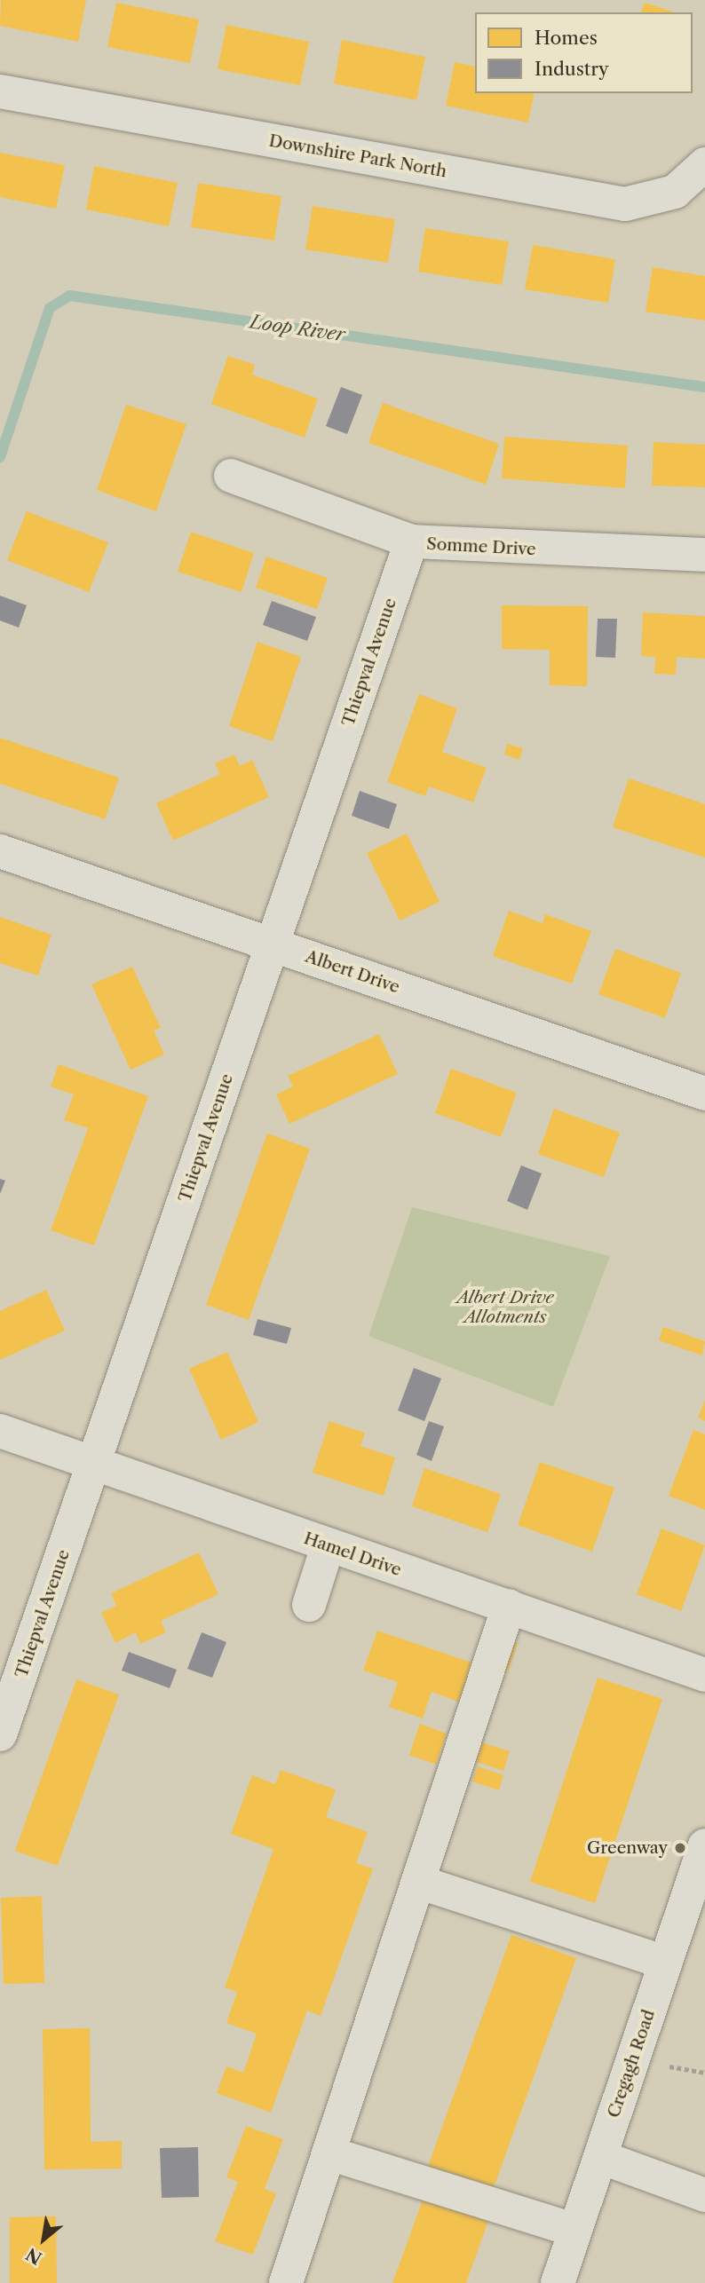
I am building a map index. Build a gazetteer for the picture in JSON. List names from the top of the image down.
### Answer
{
  "streets": {
    "street": [
      "Downshire Park North",
      "Somme Drive",
      "Thiepval Avenue",
      "Albert Drive",
      "Hamel Drive",
      "Cregagh Road"
    ]
  },
  "crossings": [
    ["Somme Drive", "Thiepval Avenue"],
    ["Thiepval Avenue", "Albert Drive"],
    ["Thiepval Avenue", "Hamel Drive"]
  ],
  "water": ["Loop River"],
  "parks": ["Albert Drive Allotments"],
  "places": ["Greenway"],
  "legend": ["Homes", "Industry"],
  "north": "bottom left"
}
